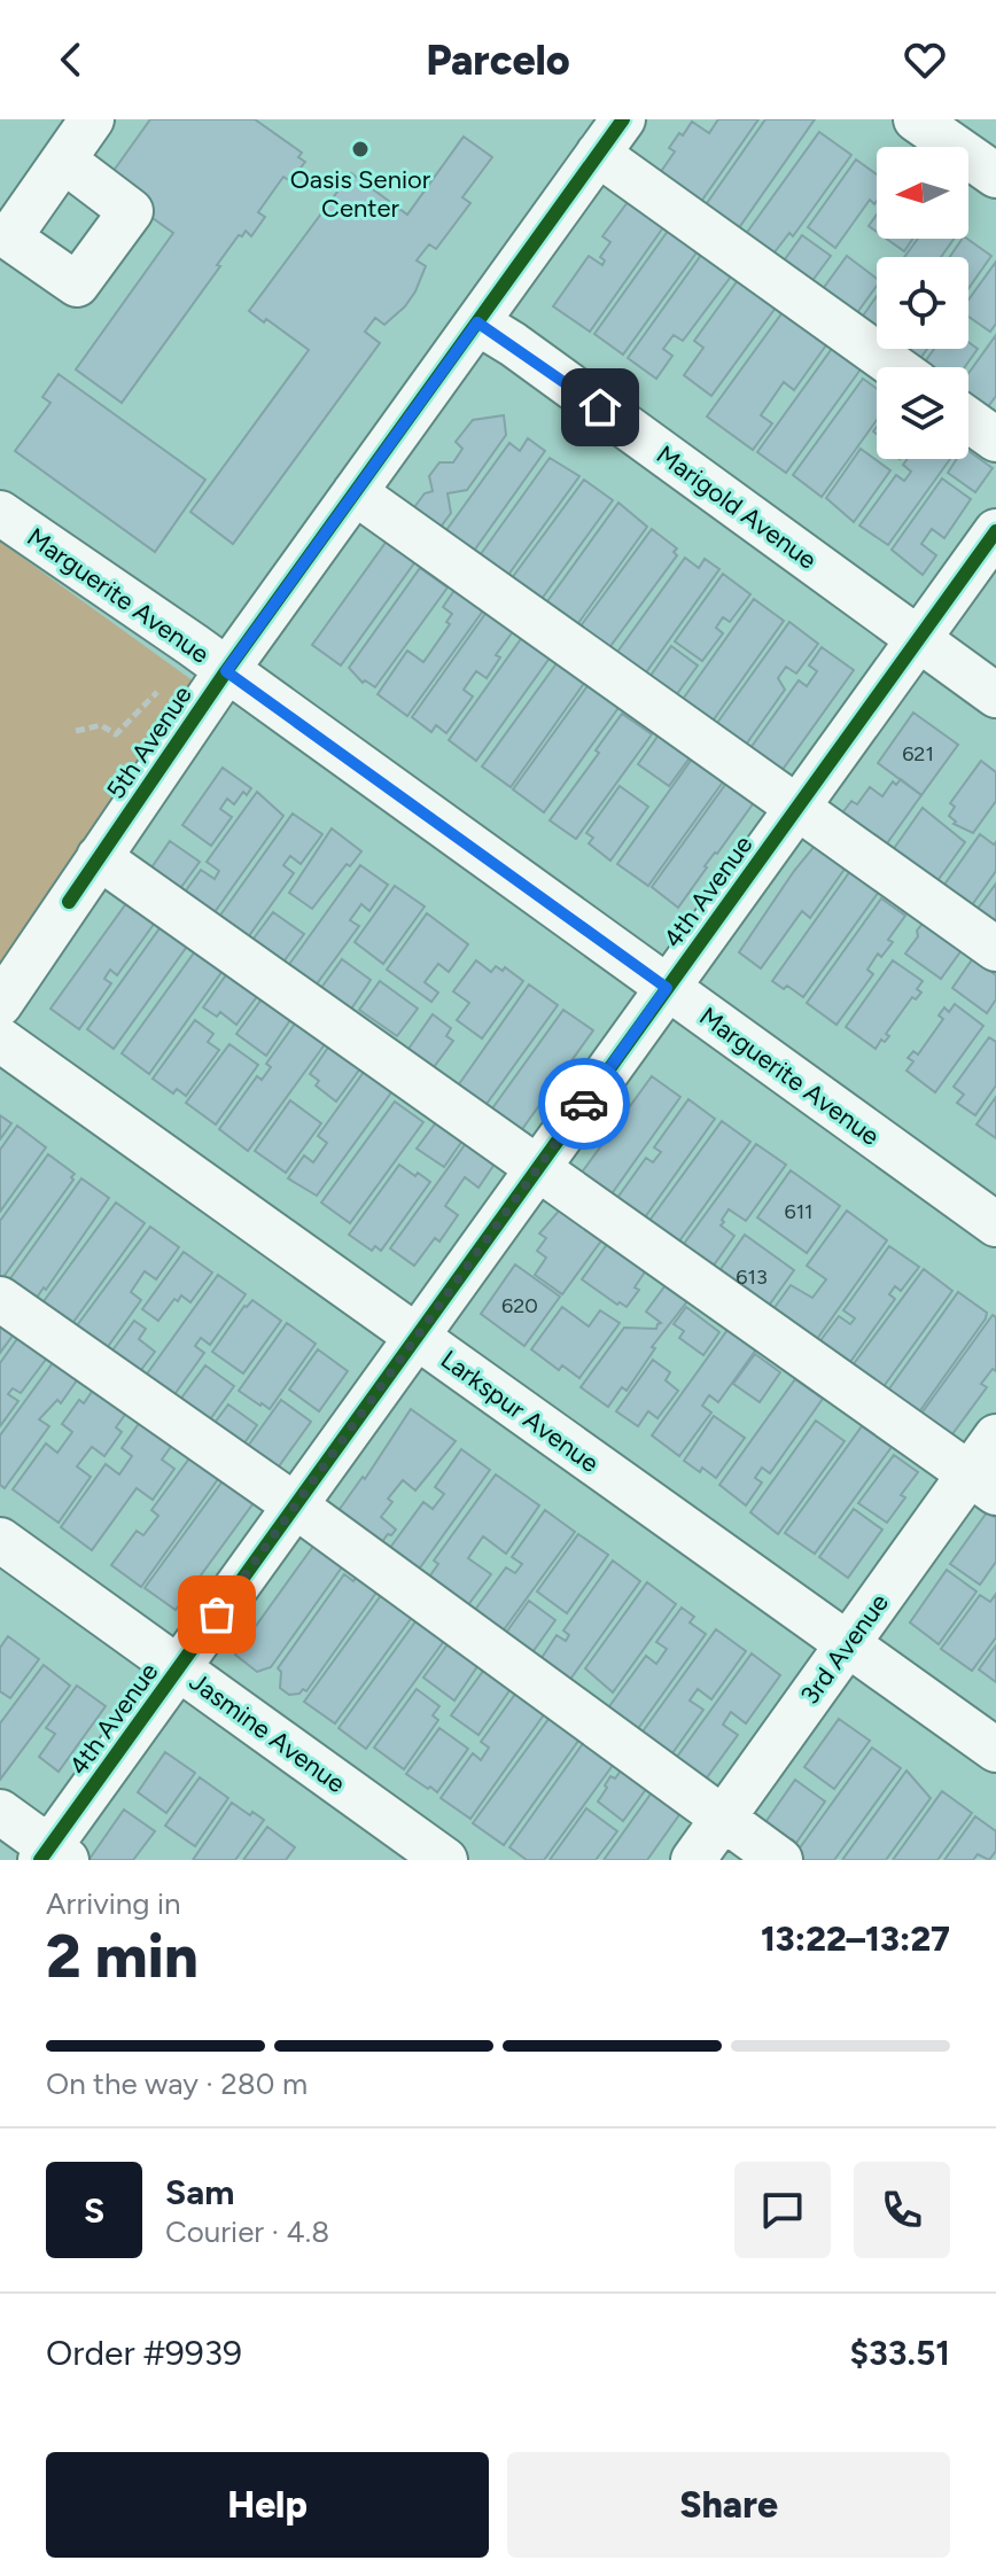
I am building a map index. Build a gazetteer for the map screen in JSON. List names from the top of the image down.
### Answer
{
  "streets": {
    "street": [
      "Marigold Avenue",
      "Marguerite Avenue",
      "5th Avenue",
      "4th Avenue",
      "Larkspur Avenue",
      "3rd Avenue",
      "Jasmine Avenue"
    ]
  },
  "crossings": [
    ["Marigold Avenue", "5th Avenue"],
    ["Marigold Avenue", "4th Avenue"],
    ["Marguerite Avenue", "5th Avenue"],
    ["Marguerite Avenue", "4th Avenue"],
    ["4th Avenue", "Larkspur Avenue"],
    ["4th Avenue", "Jasmine Avenue"],
    ["Larkspur Avenue", "3rd Avenue"]
  ],
  "places": ["Oasis Senior Center"],
  "house_numbers": [
    "621",
    "611",
    "613",
    "620"
  ],
  "north": "left",
  "page": {
    "header": "Parcelo",
    "heading": ["2 min", "Arriving in", "13:22–13:27"],
    "panel": [
      "Sam",
      "Courier · 4.8",
      "Order #9939",
      "$33.51"
    ],
    "bar": "On the way · 280 m",
    "round": "S",
    "buttons": ["Help", "Share"]
  }
}
